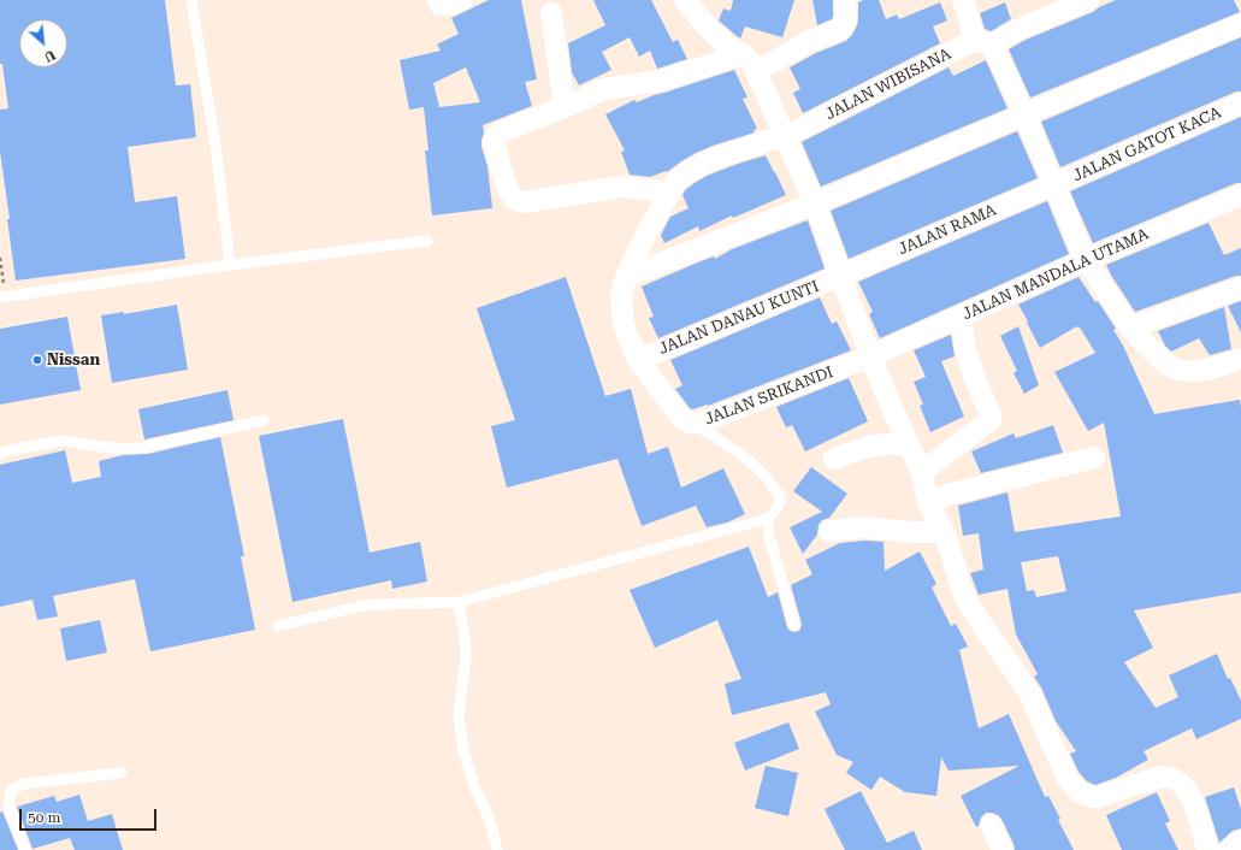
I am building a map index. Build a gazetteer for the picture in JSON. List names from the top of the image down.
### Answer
{
  "streets": {
    "street": [
      "JALAN WIBISANA",
      "JALAN GATOT KACA",
      "JALAN RAMA",
      "JALAN MANDALA UTAMA",
      "JALAN DANAU KUNTI",
      "JALAN SRIKANDI"
    ]
  },
  "crossings": [
    ["JALAN WIBISANA", "JALAN SRIKANDI"],
    ["JALAN GATOT KACA", "JALAN RAMA"],
    ["JALAN RAMA", "JALAN DANAU KUNTI"],
    ["JALAN MANDALA UTAMA", "JALAN SRIKANDI"],
    ["JALAN DANAU KUNTI", "JALAN SRIKANDI"]
  ],
  "places": ["Nissan"],
  "scale_bar": "50 m",
  "north": "bottom right"
}
